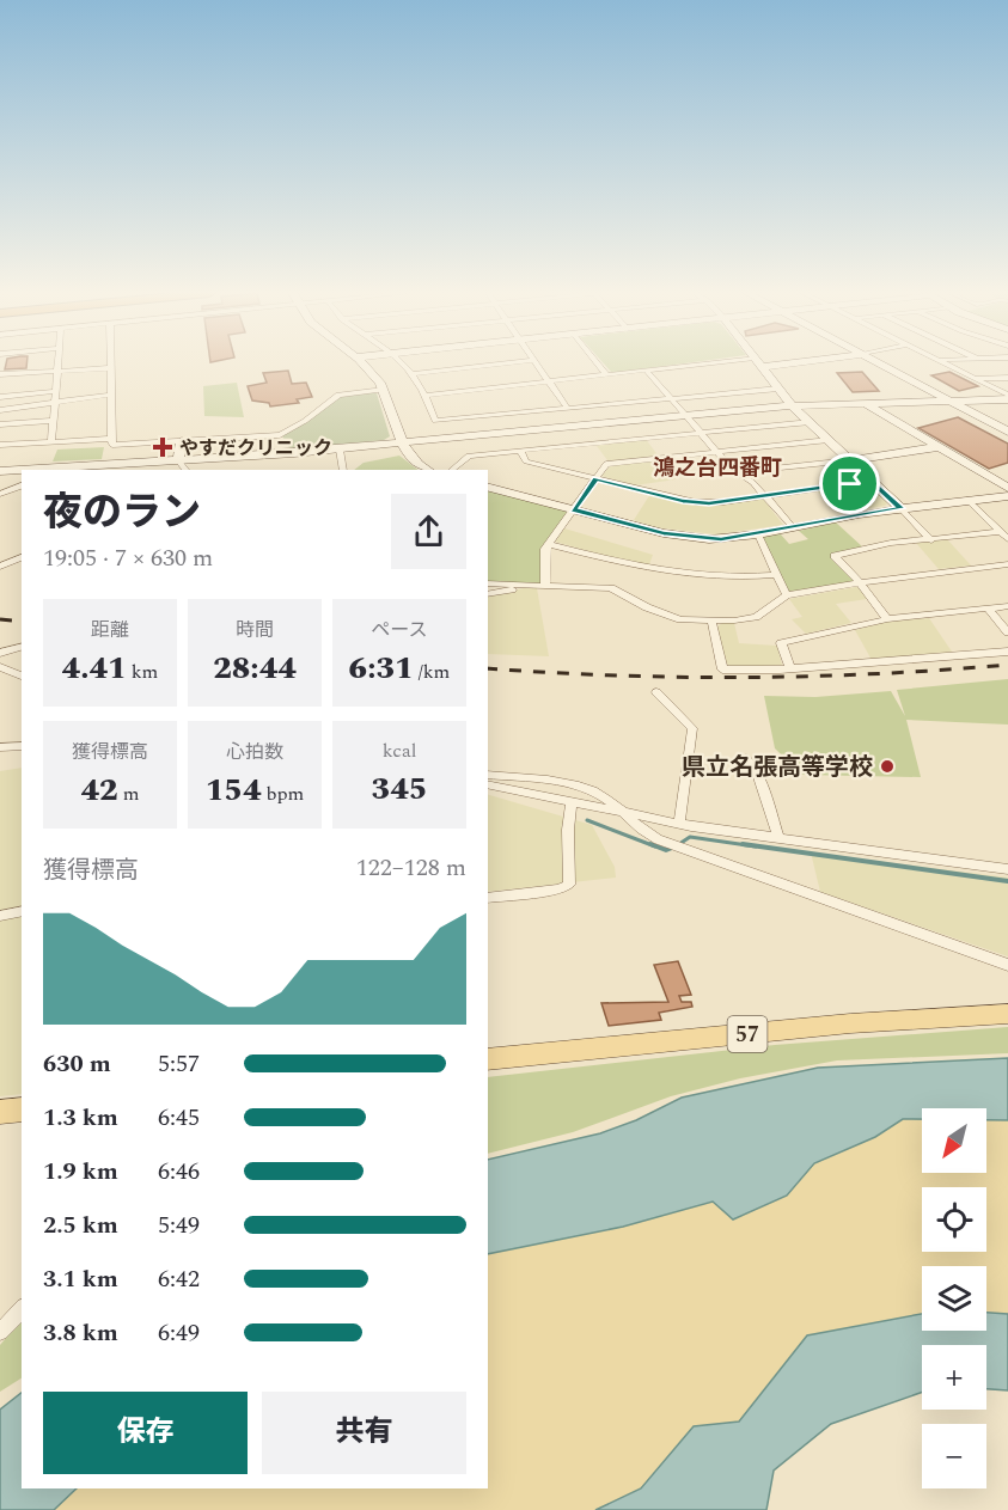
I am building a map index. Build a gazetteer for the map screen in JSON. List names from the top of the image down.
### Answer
{
  "streets": {
    "main road": ["57"]
  },
  "districts": ["鴻之台四番町"],
  "places": {
    "health": ["やすだクリニック"],
    "other": ["県立名張高等学校"]
  },
  "north": "bottom left",
  "page": {
    "heading": ["夜のラン", "19:05 · 7 × 630 m"],
    "stats": [
      ["距離", "4.41 km"],
      ["時間", "28:44"],
      ["ペース", "6:31 /km"],
      ["獲得標高", "42 m"],
      ["心拍数", "154 bpm"],
      ["kcal", "345"]
    ],
    "chart": ["獲得標高", "122–128 m"],
    "list": [
      {
        "name": "630 m",
        "note": "5:57"
      },
      {
        "name": "1.3 km",
        "note": "6:45"
      },
      {
        "name": "1.9 km",
        "note": "6:46"
      },
      {
        "name": "2.5 km",
        "note": "5:49"
      },
      {
        "name": "3.1 km",
        "note": "6:42"
      },
      {
        "name": "3.8 km",
        "note": "6:49"
      }
    ],
    "map_buttons": ["+", "−"],
    "buttons": ["保存", "共有"]
  }
}
